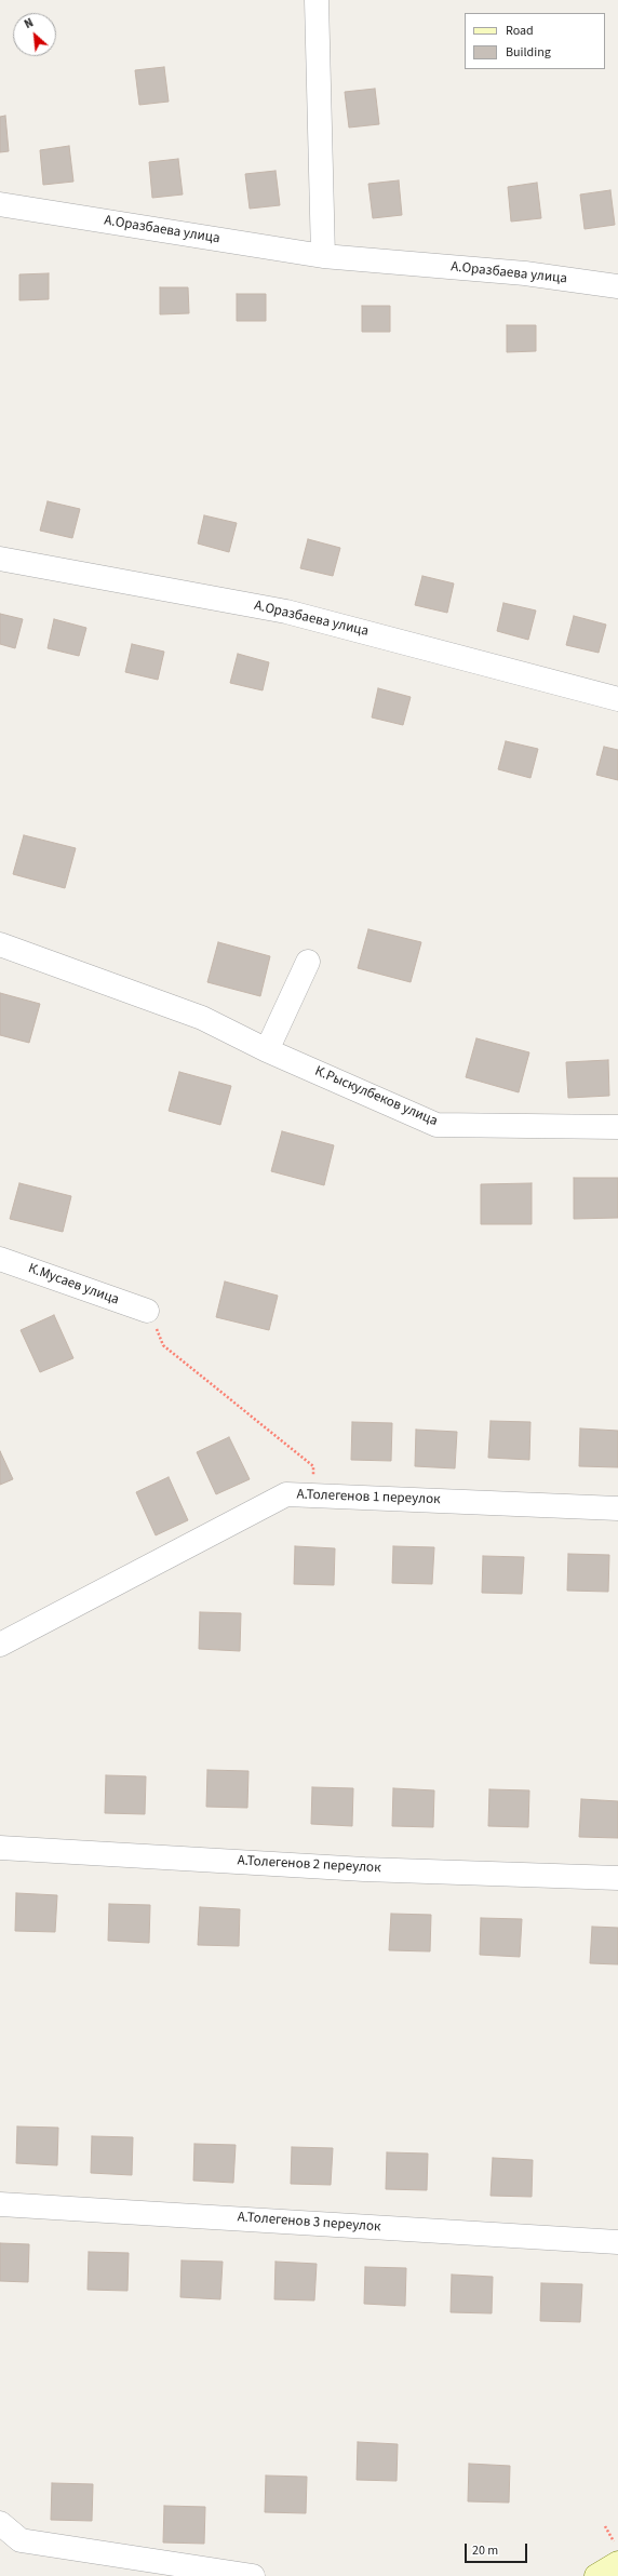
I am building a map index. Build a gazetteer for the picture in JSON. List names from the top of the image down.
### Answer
{
  "streets": {
    "street": [
      "А.Оразбаева улица",
      "К.Рыскулбеков улица",
      "К.Мусаев улица",
      "А.Толегенов 1 переулок",
      "А.Толегенов 2 переулок",
      "А.Толегенов 3 переулок"
    ]
  },
  "legend": ["Road", "Building"],
  "scale_bar": "20 m",
  "north": "top left"
}
